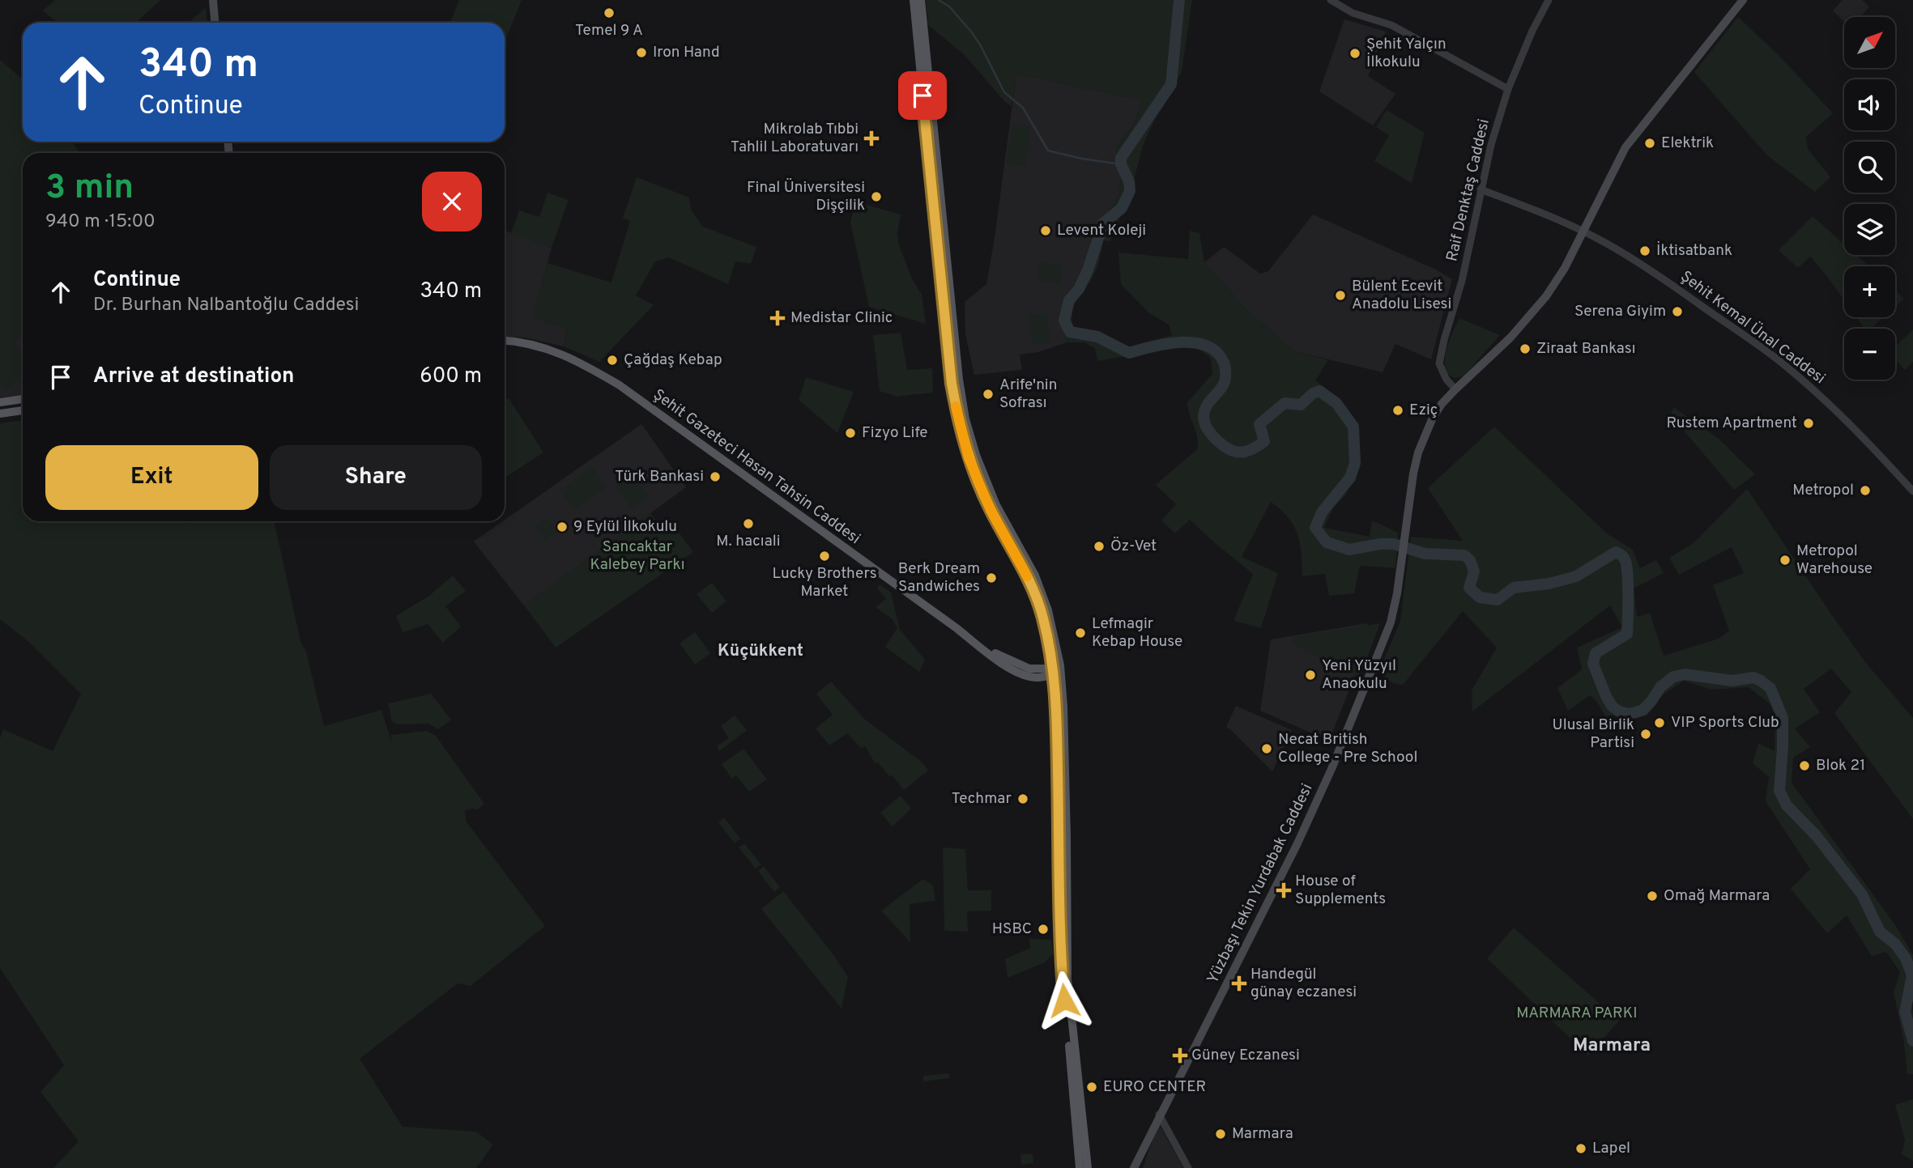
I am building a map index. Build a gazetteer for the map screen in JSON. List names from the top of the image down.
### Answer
{
  "streets": {
    "main road": ["Şehit Gazeteci Hasan Tahsin Caddesi", "Yüzbaşı Tekin Yurdabak Caddesi"],
    "street": ["Raif Denktaş Caddesi", "Şehit Kemal Ünal Caddesi"]
  },
  "crossings": [
    ["Raif Denktaş Caddesi", "Şehit Kemal Ünal Caddesi"],
    ["Raif Denktaş Caddesi", "Yüzbaşı Tekin Yurdabak Caddesi"],
    ["Şehit Kemal Ünal Caddesi", "Yüzbaşı Tekin Yurdabak Caddesi"]
  ],
  "districts": ["Küçükkent", "Marmara"],
  "parks": ["Sancaktar Kalebey Parkı", "MARMARA PARKI"],
  "places": {
    "other": [
      "Temel 9 A",
      "Iron Hand",
      "Şehit Yalçın İlkokulu",
      "Elektrik",
      "Final Üniversitesi Dişçilik",
      "Levent Koleji",
      "İktisatbank",
      "Bülent Ecevit Anadolu Lisesi",
      "Serena Giyim",
      "Ziraat Bankası",
      "Çağdaş Kebap",
      "Arife'nin Sofrası",
      "Eziç",
      "Rustem Apartment",
      "Fizyo Life",
      "Türk Bankasi",
      "Metropol",
      "M. hacıali",
      "9 Eylül İlkokulu",
      "Öz-Vet",
      "Lucky Brothers Market",
      "Metropol Warehouse",
      "Berk Dream Sandwiches",
      "Lefmagir Kebap House",
      "Yeni Yüzyıl Anaokulu",
      "VIP Sports Club",
      "Ulusal Birlik Partisi",
      "Necat British College - Pre School",
      "Blok 21",
      "Techmar",
      "Omağ Marmara",
      "HSBC",
      "EURO CENTER",
      "Marmara",
      "Lapel"
    ],
    "health": [
      "Mikrolab Tıbbi Tahlil Laboratuvarı",
      "Medistar Clinic",
      "House of Supplements",
      "Handegül günay eczanesi",
      "Güney Eczanesi"
    ]
  },
  "north": "top right",
  "page": {
    "map_buttons": ["+", "−"],
    "turn": ["340 m", "Continue"],
    "heading": ["3 min", "940 m · 15:00"],
    "list": [
      {
        "name": "Continue",
        "note": "Dr. Burhan Nalbantoğlu Caddesi",
        "value": "340 m"
      },
      {
        "name": "Arrive at destination",
        "value": "600 m"
      }
    ],
    "buttons": ["Exit", "Share"]
  }
}
